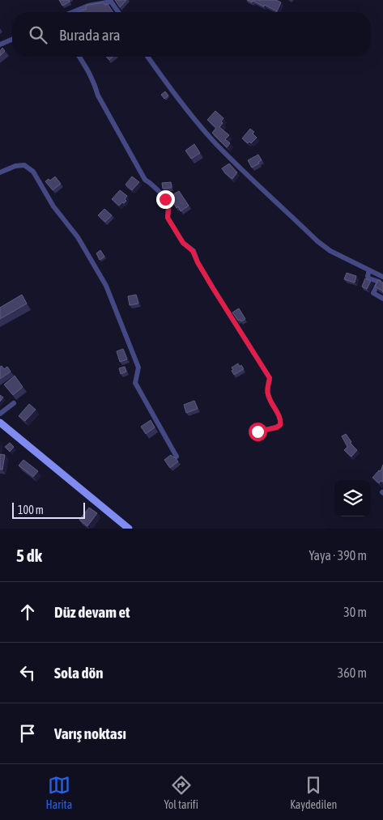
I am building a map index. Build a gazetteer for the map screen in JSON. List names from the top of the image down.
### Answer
{
  "scale_bar": "100 m",
  "page": {
    "search": "Burada ara",
    "scale": "100 m",
    "heading": ["5 dk", "Yaya · 390 m"],
    "list": [
      ["Düz devam et", "30 m"],
      ["Sola dön", "360 m"],
      "Varış noktası"
    ],
    "nav": ["Harita", "Yol tarifi", "Kaydedilen"]
  }
}
